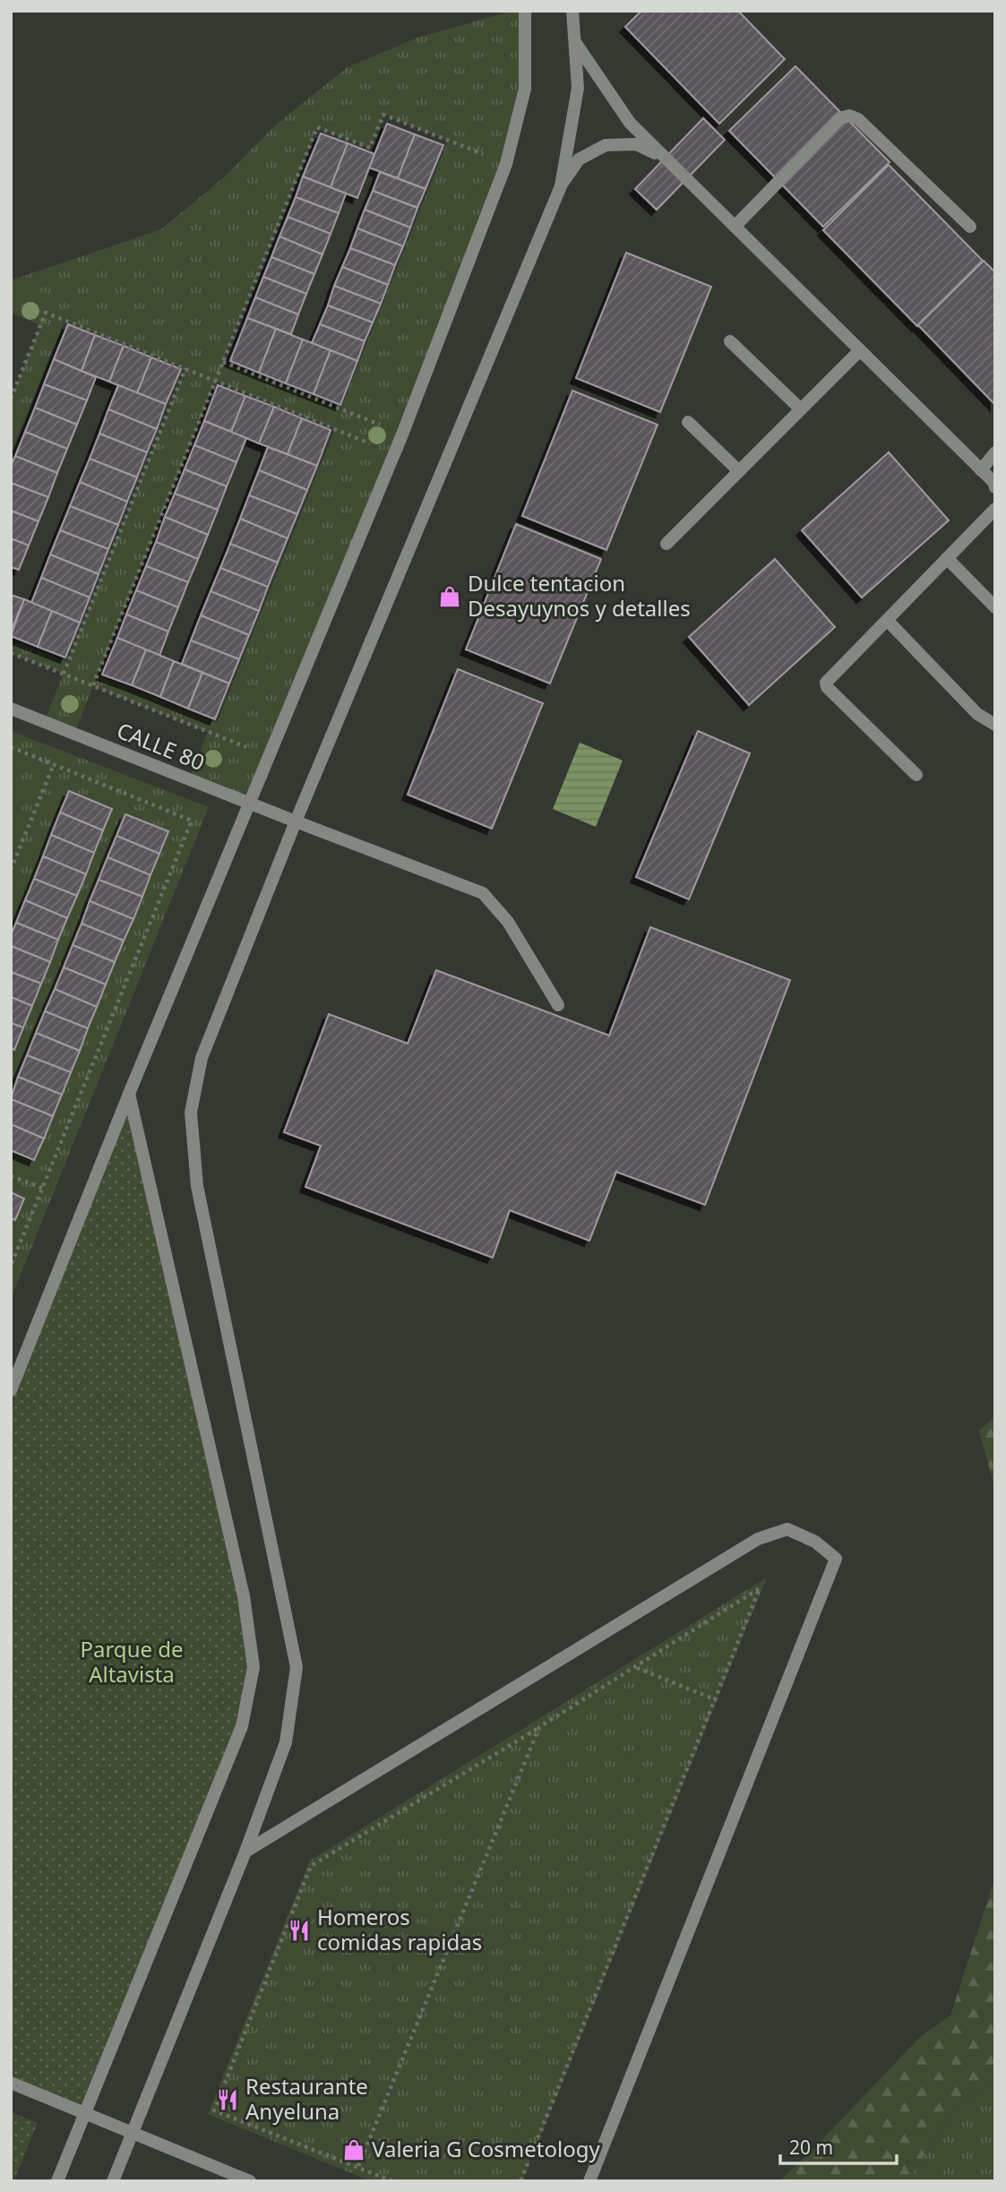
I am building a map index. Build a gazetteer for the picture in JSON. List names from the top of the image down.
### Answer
{
  "streets": {
    "street": ["CALLE 80"]
  },
  "parks": ["Parque de Altavista"],
  "places": {
    "shop": ["Dulce tentacion Desayuynos y detalles", "Valeria G Cosmetology"],
    "restaurant": ["Homeros comidas rapidas", "Restaurante Anyeluna"]
  },
  "scale_bar": "20 m"
}
